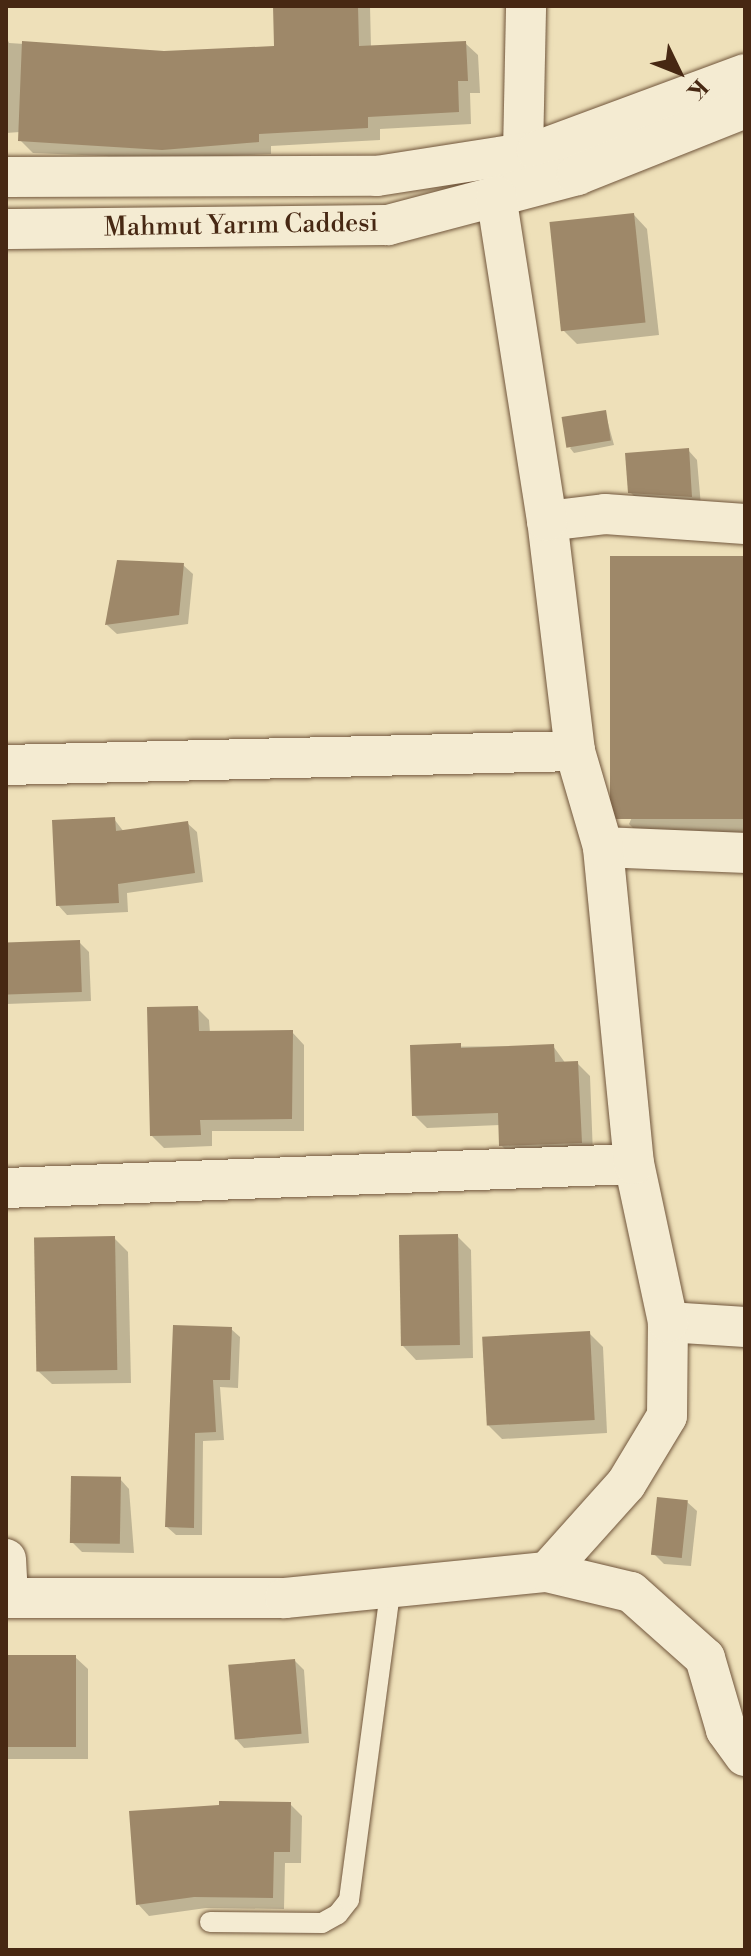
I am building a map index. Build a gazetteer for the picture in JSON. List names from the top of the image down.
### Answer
{
  "streets": {
    "street": ["Mahmut Yarım Caddesi"]
  },
  "north": "bottom right"
}
